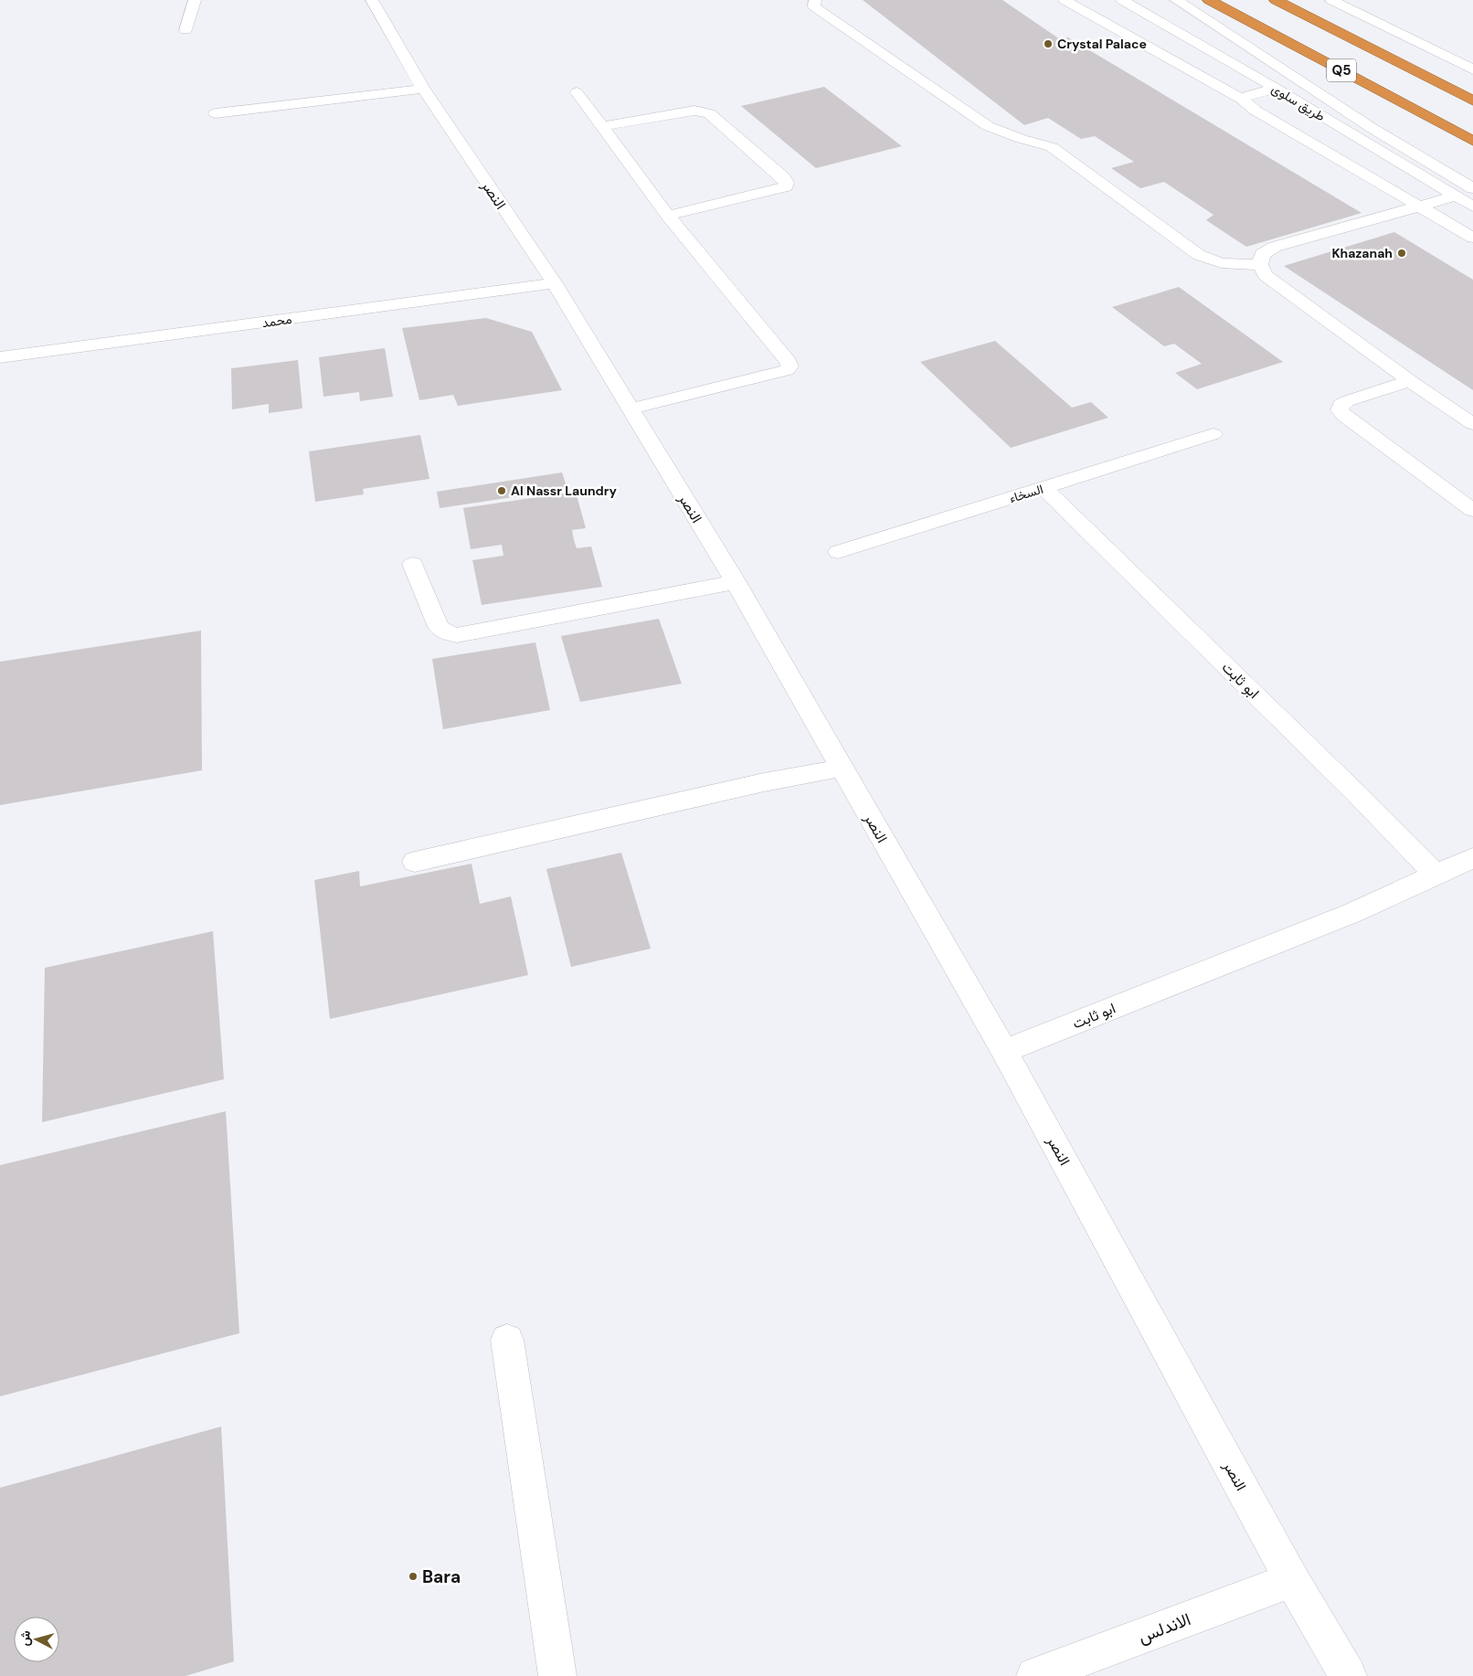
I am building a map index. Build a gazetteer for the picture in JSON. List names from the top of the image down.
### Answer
{
  "streets": {
    "highway": ["Q5"],
    "street": [
      "طريق سلوى",
      "النصر",
      "محمد",
      "السخاء",
      "ابو ثابت",
      "الاندلس"
    ]
  },
  "crossings": [
    ["النصر", "محمد"],
    ["النصر", "ابو ثابت"],
    ["النصر", "الاندلس"],
    ["السخاء", "ابو ثابت"]
  ],
  "places": [
    "Crystal Palace",
    "Khazanah",
    "Al Nassr Laundry",
    "Bara"
  ],
  "north": "left"
}
